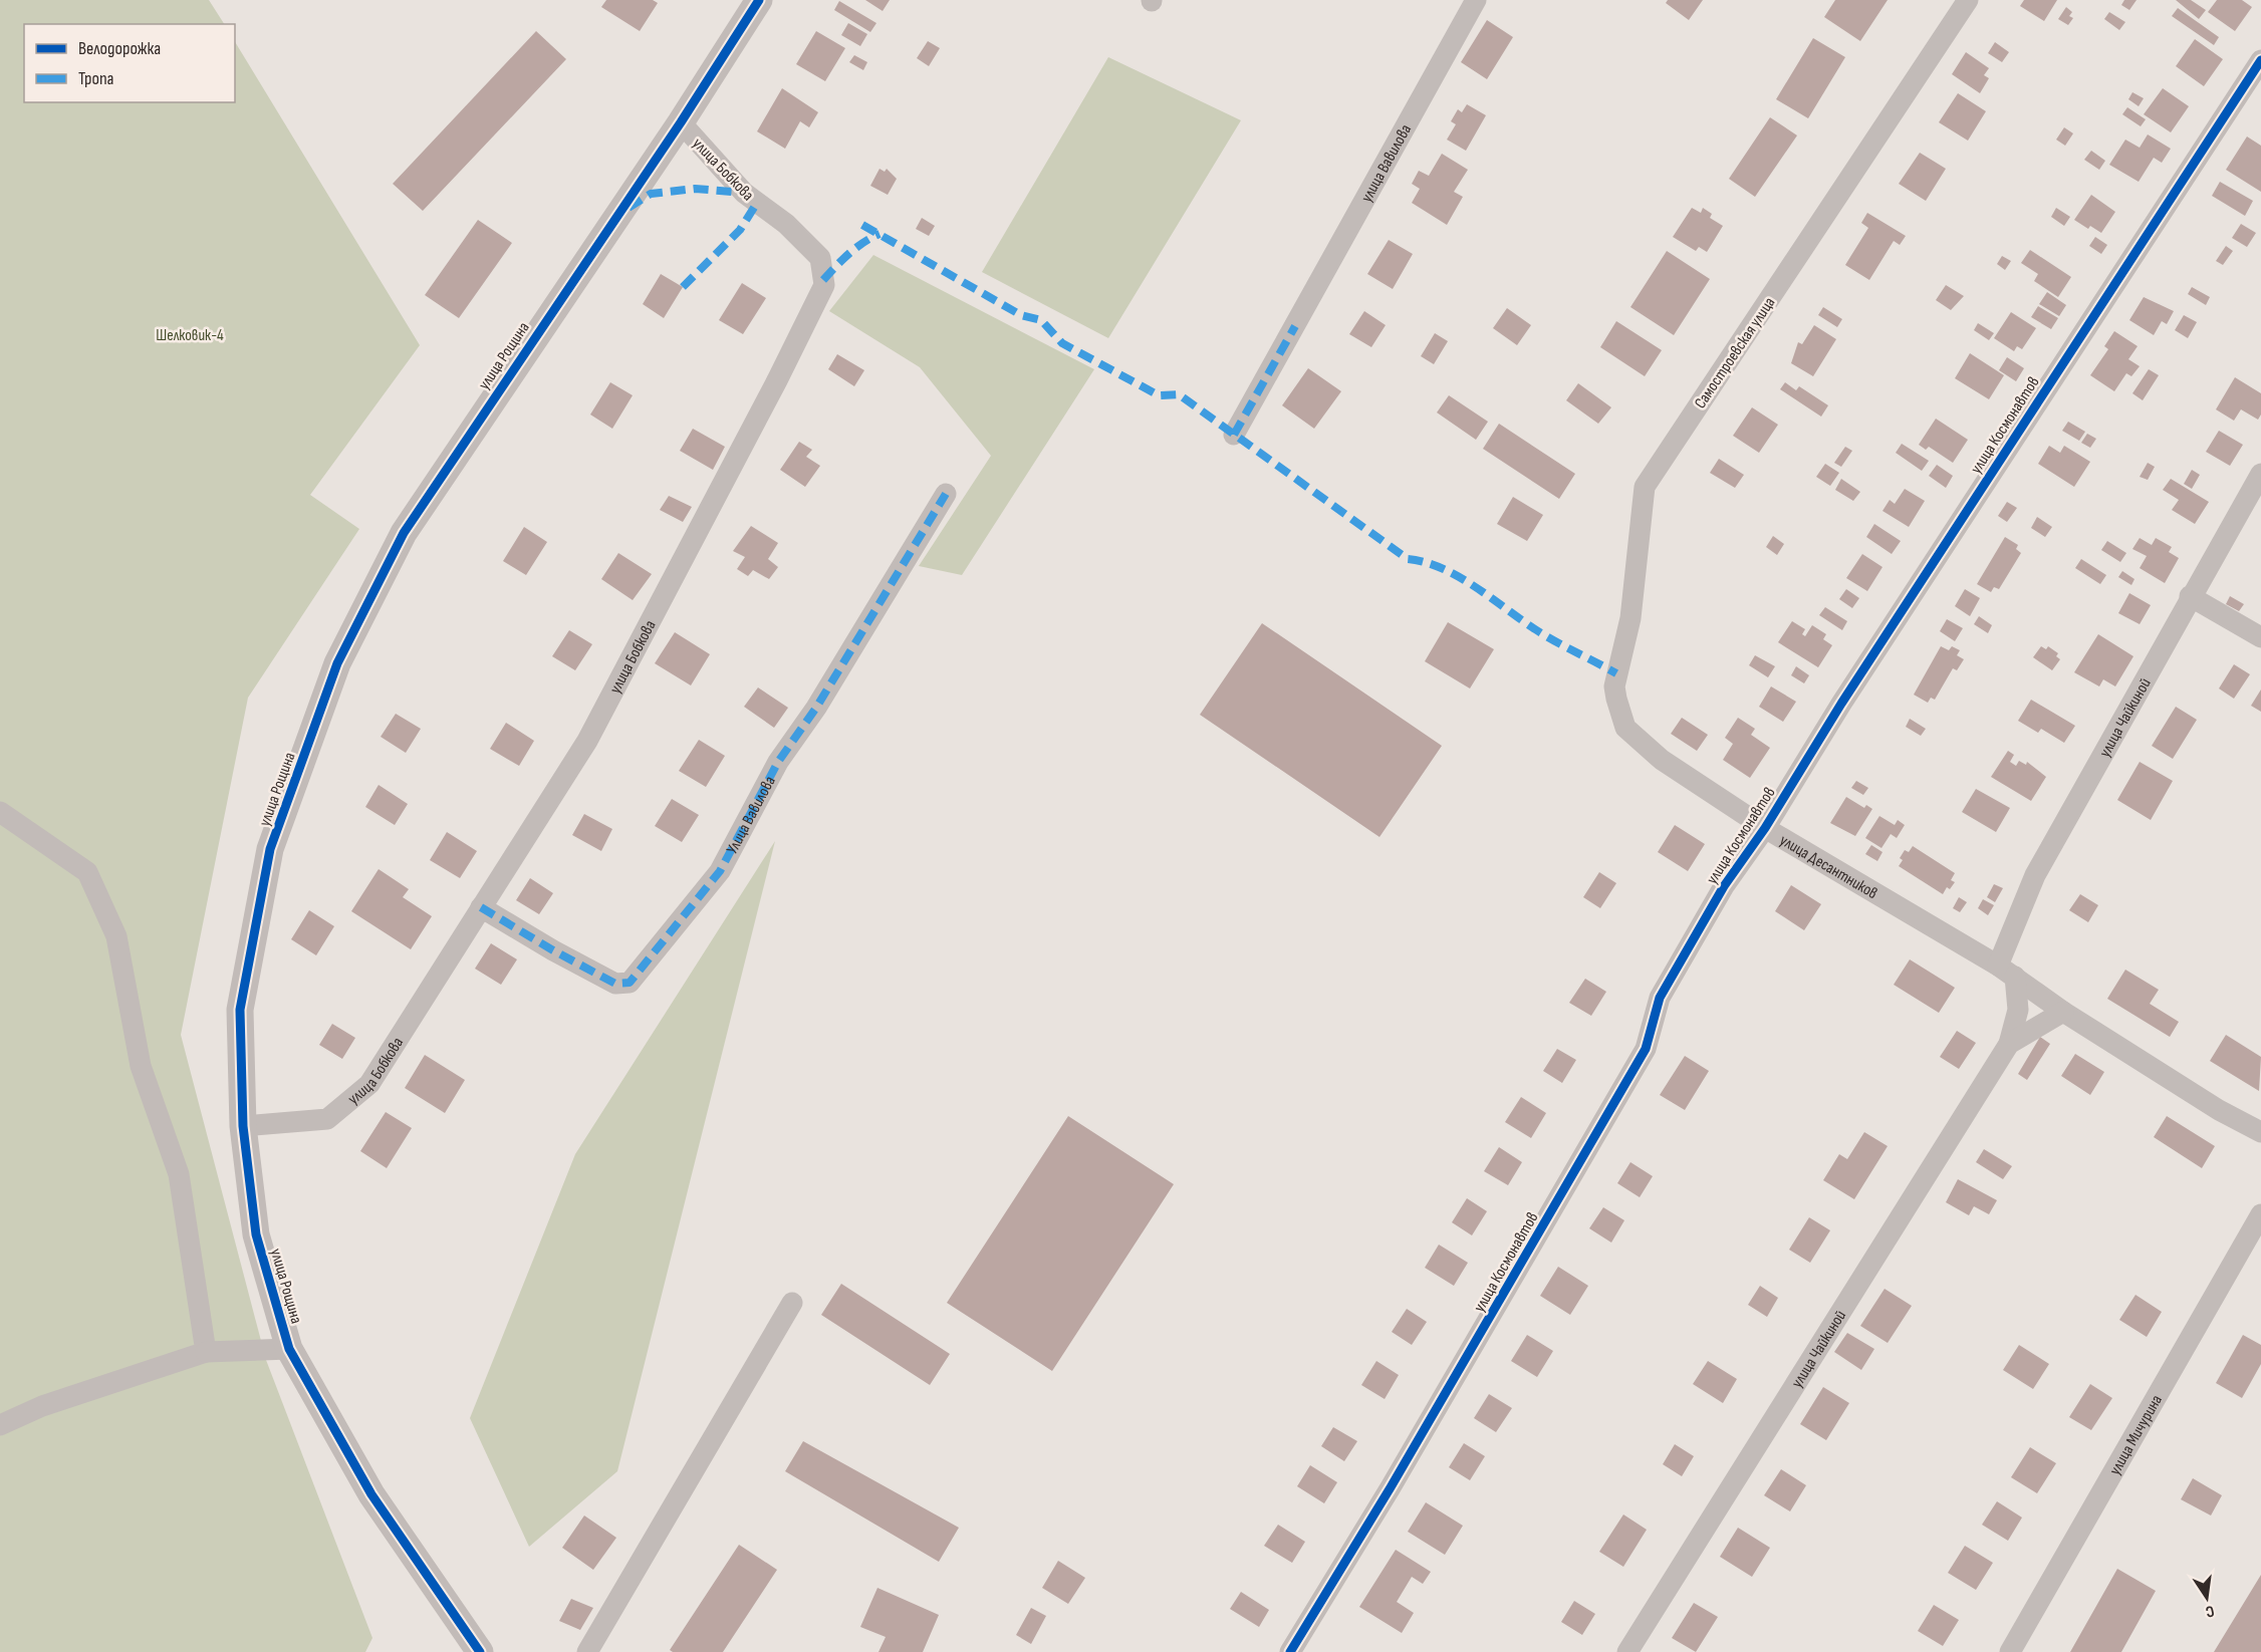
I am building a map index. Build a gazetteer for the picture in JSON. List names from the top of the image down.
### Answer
{
  "streets": {
    "street": [
      "улица Вавилова",
      "улица Бобкова",
      "Самостроевская улица",
      "улица Рощина",
      "улица Космонавтов",
      "улица Чайкиной",
      "Улица Вавилова",
      "улица Десантников",
      "улица Мичурина"
    ]
  },
  "crossings": [
    ["улица Бобкова", "улица Рощина"],
    ["улица Бобкова", "Улица Вавилова"],
    ["Самостроевская улица", "улица Десантников"],
    ["улица Космонавтов", "улица Десантников"],
    ["улица Чайкиной", "улица Десантников"]
  ],
  "parks": ["Шелковик-4"],
  "legend": ["Велодорожка", "Тропа"],
  "north": "bottom"
}
